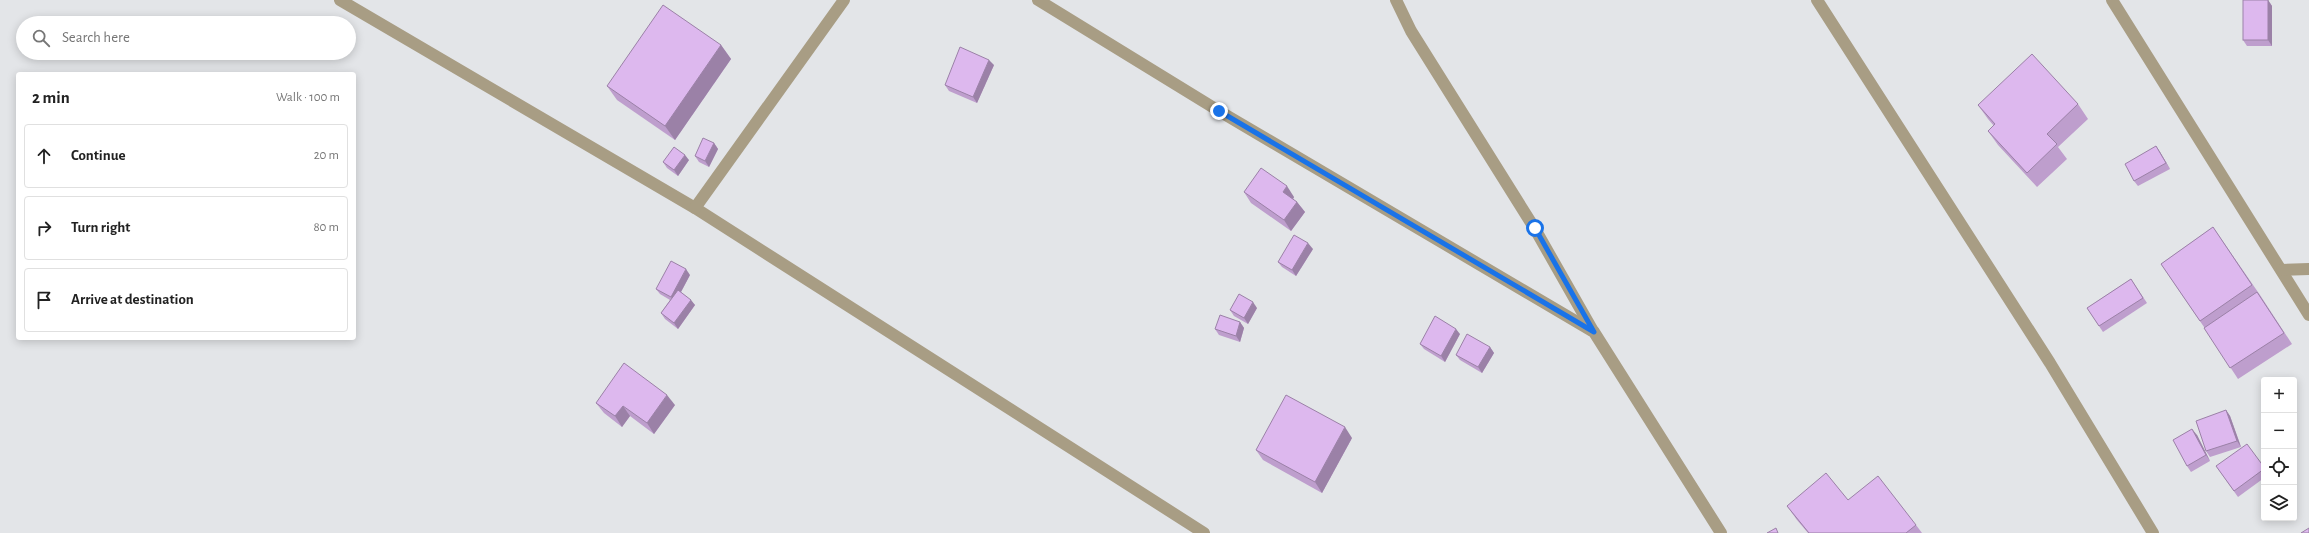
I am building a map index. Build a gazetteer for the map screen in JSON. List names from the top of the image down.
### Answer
{
  "page": {
    "search": "Search here",
    "heading": ["2 min", "Walk · 100 m"],
    "list": [
      ["Continue", "20 m"],
      ["Turn right", "80 m"],
      "Arrive at destination"
    ],
    "map_buttons": ["+", "−"]
  }
}
